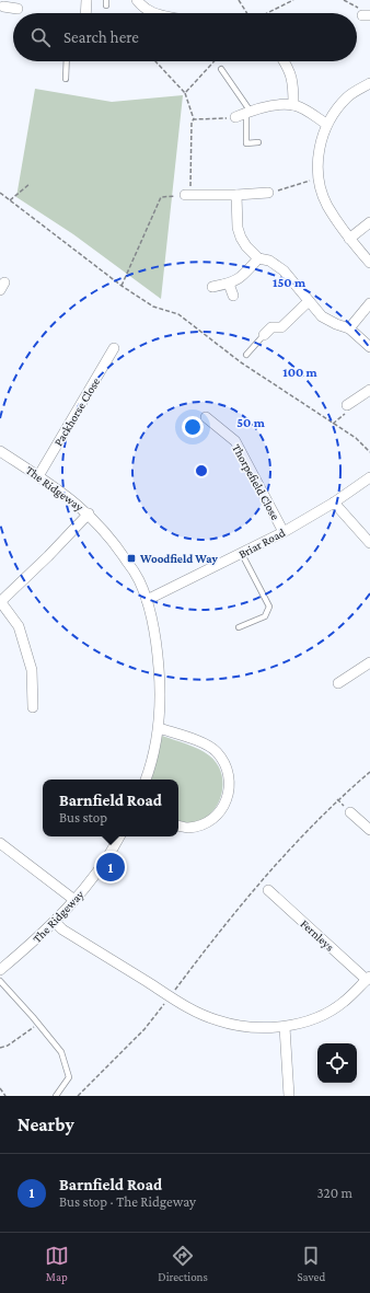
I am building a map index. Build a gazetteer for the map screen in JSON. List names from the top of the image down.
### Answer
{
  "streets": {
    "street": [
      "Packhorse Close",
      "Thorpefield Close",
      "The Ridgeway",
      "Briar Road",
      "Fernleys"
    ]
  },
  "crossings": [
    ["Packhorse Close", "The Ridgeway"],
    ["Thorpefield Close", "Briar Road"],
    ["The Ridgeway", "Briar Road"]
  ],
  "places": {
    "transit": ["Woodfield Way"]
  },
  "page": {
    "search": "Search here",
    "popup": ["Barnfield Road", "Bus stop"],
    "pins": "1",
    "heading": "Nearby",
    "list": [
      {
        "mark": "1",
        "name": "Barnfield Road",
        "note": "Bus stop · The Ridgeway",
        "value": "320 m"
      }
    ],
    "nav": ["Map", "Directions", "Saved"]
  },
  "rings": ["150 m", "100 m", "50 m"]
}
